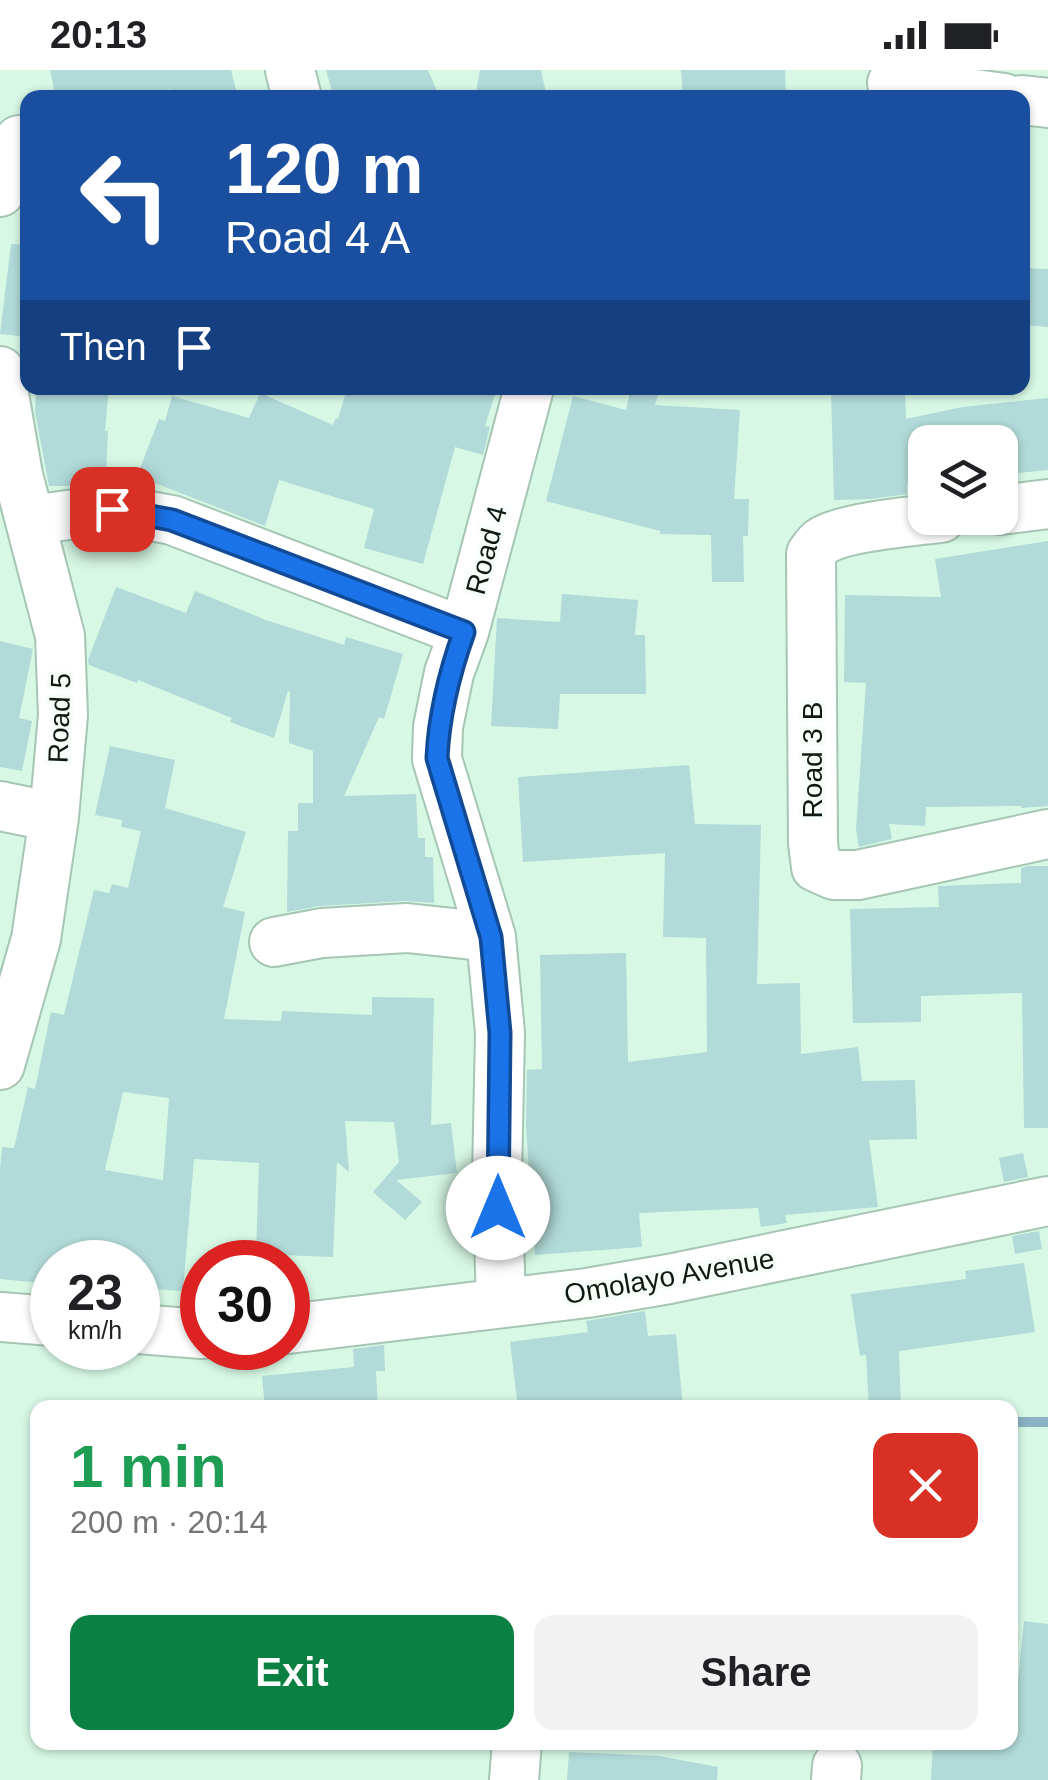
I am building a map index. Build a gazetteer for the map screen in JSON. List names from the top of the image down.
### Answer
{
  "streets": {
    "street": [
      "Road 4",
      "Road 5",
      "Road 3 B",
      "Omolayo Avenue"
    ]
  },
  "crossings": [
    ["Road 4", "Omolayo Avenue"]
  ],
  "page": {
    "status": "20:13",
    "turn": ["120 m", "Road 4 A"],
    "then": "Then",
    "speed": "23 km/h",
    "limit": "30",
    "heading": ["1 min", "200 m · 20:14"],
    "buttons": ["Exit", "Share"]
  }
}
